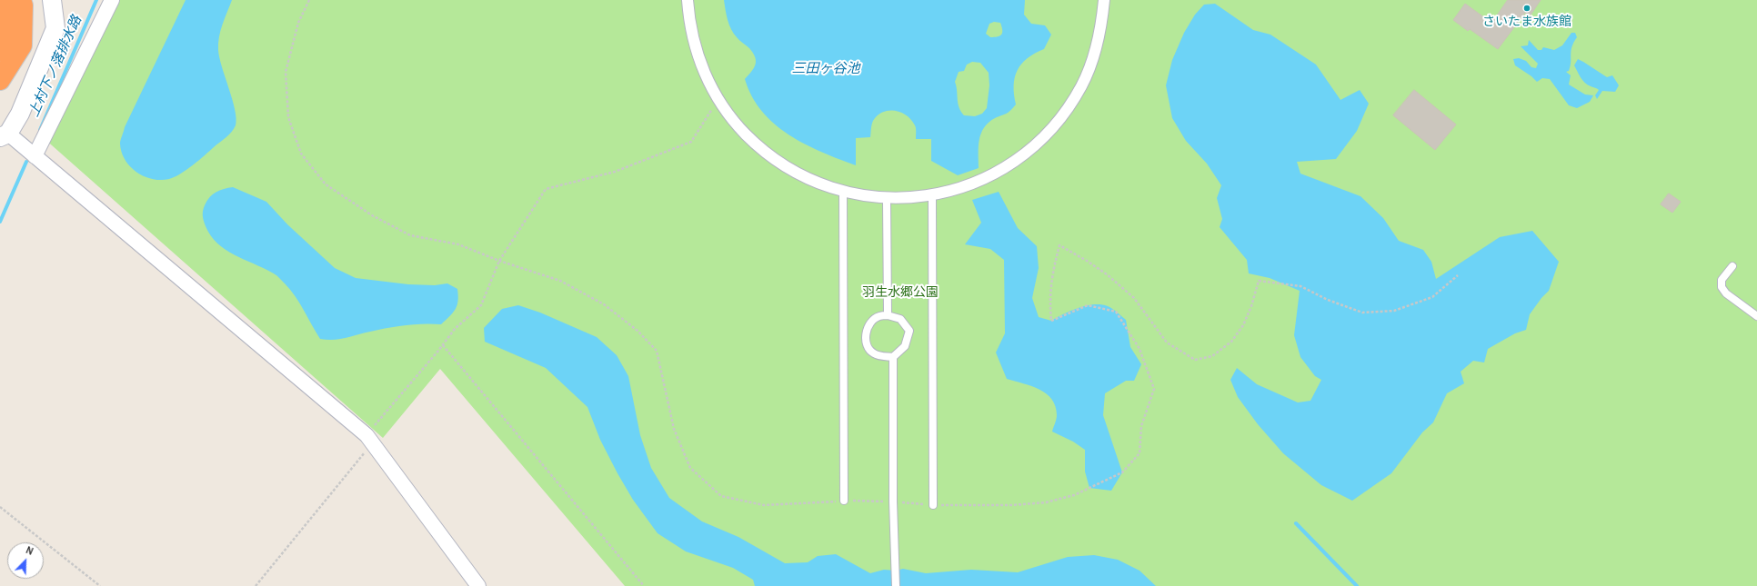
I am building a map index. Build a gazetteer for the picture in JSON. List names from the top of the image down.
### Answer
{
  "water": ["上村下ノ落排水路", "三田ヶ谷池"],
  "parks": ["羽生水郷公園"],
  "places": ["さいたま水族館"],
  "north": "top right"
}
